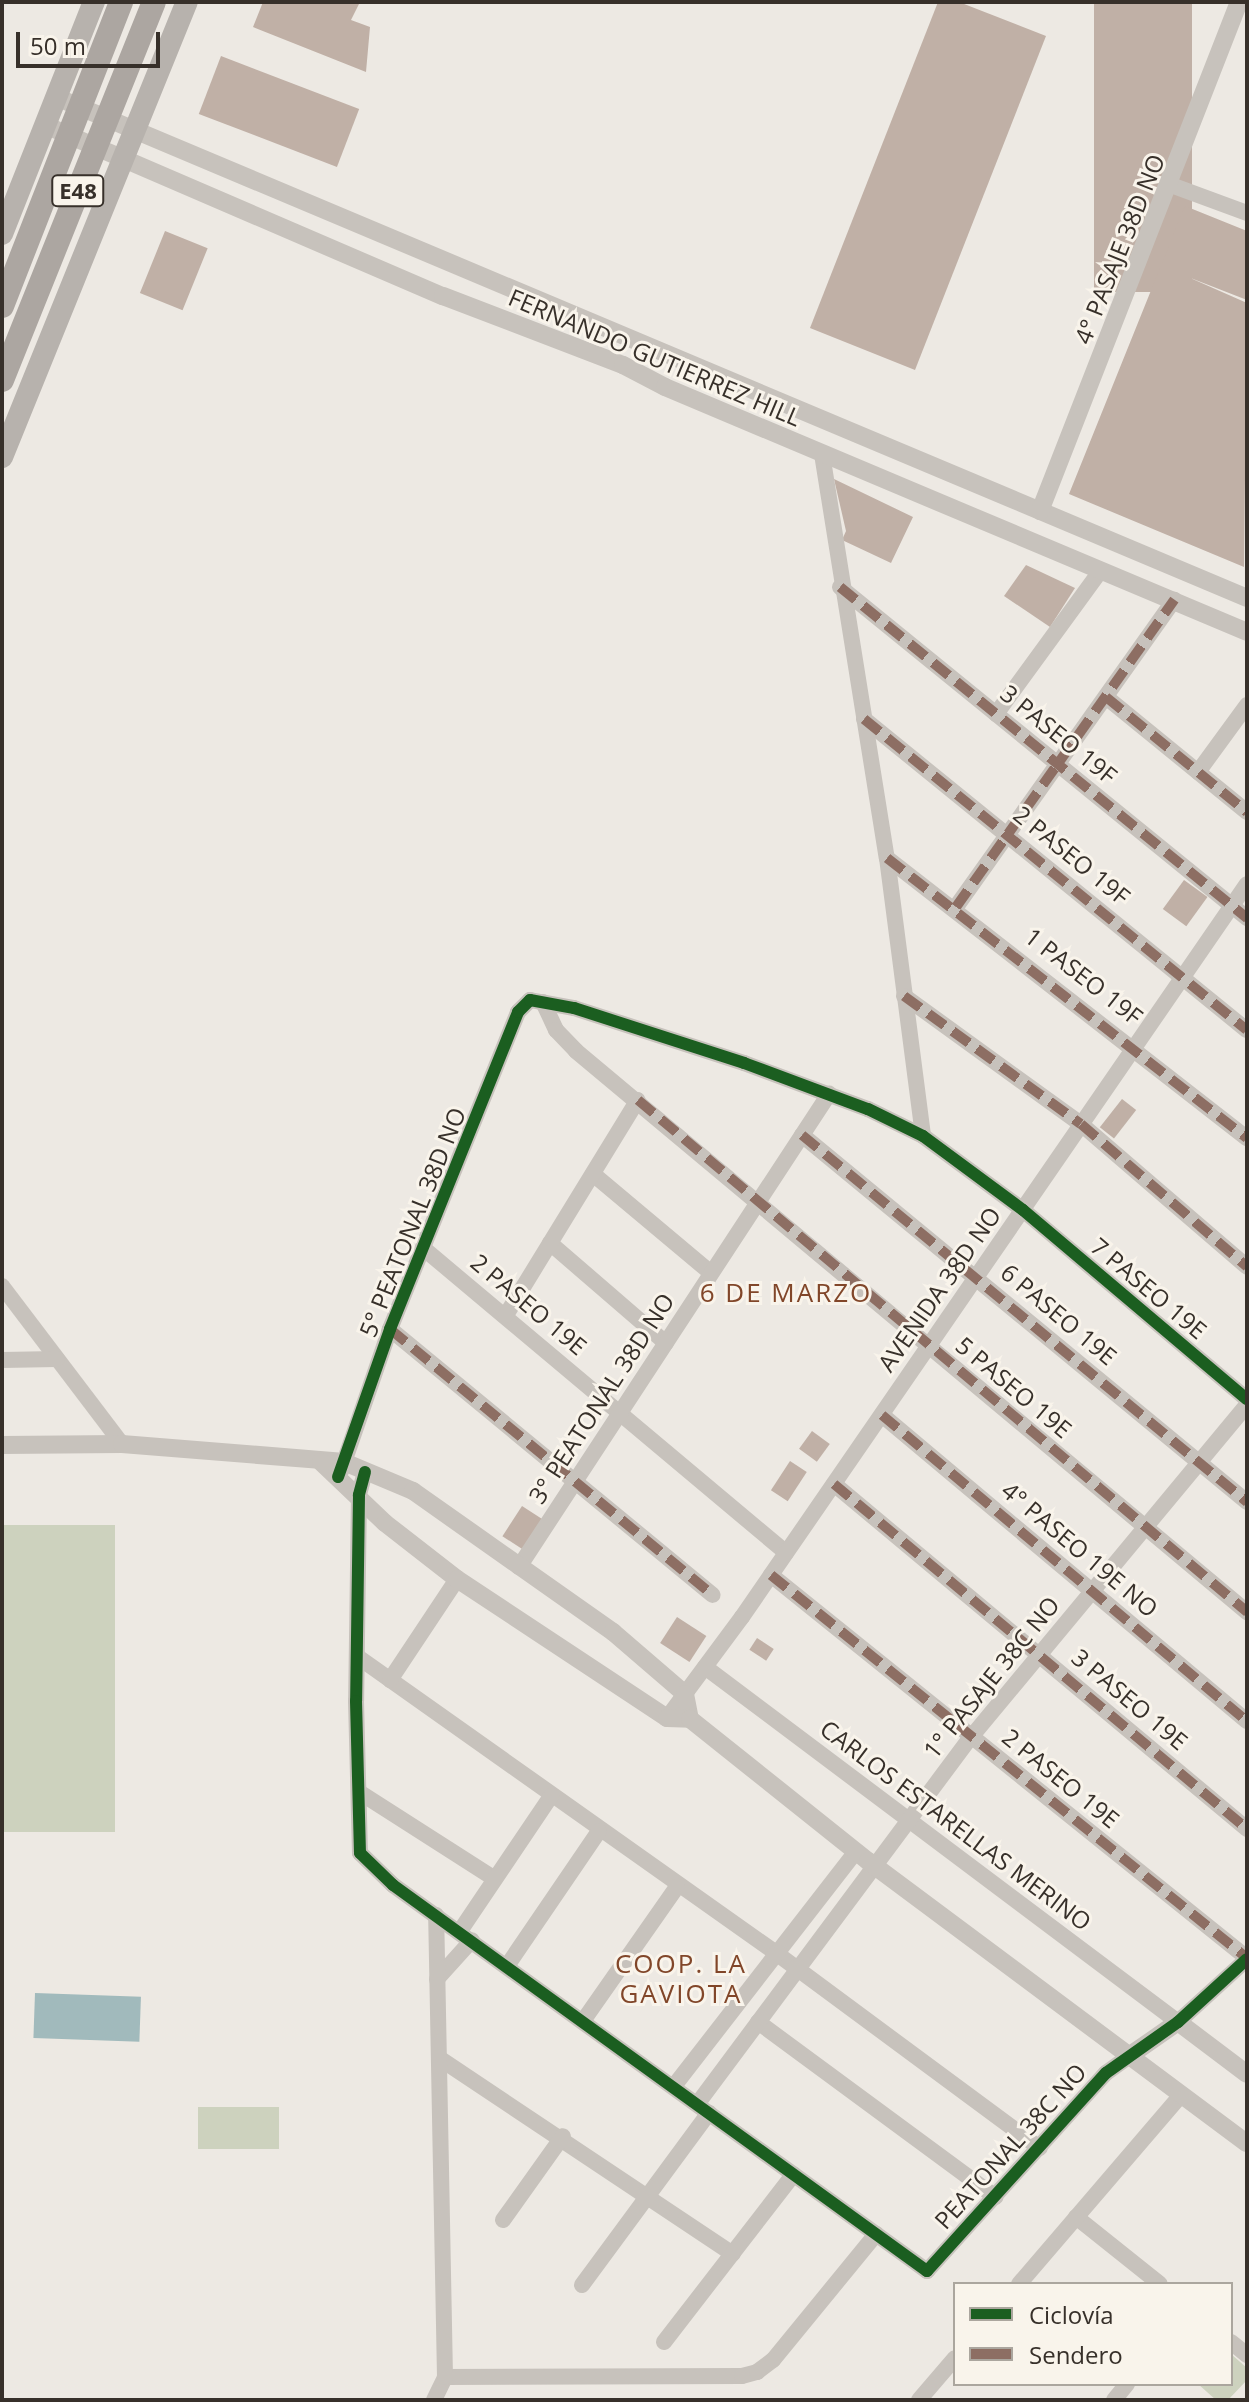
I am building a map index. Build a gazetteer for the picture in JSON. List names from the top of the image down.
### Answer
{
  "streets": {
    "main road": ["E48"],
    "street": [
      "4° PASAJE 38D NO",
      "FERNANDO GUTIERREZ HILL",
      "3 PASEO 19F",
      "2 PASEO 19F",
      "1 PASEO 19F",
      "5° PEATONAL 38D NO",
      "7 PASEO 19E",
      "AVENIDA 38D NO",
      "2 PASEO 19E",
      "6 PASEO 19E",
      "5 PASEO 19E",
      "3° PEATONAL 38D NO",
      "4° PASEO 19E NO",
      "1° PASAJE 38C NO",
      "3 PASEO 19E",
      "CARLOS ESTARELLAS MERINO",
      "PEATONAL 38C NO"
    ]
  },
  "crossings": [
    ["E48", "FERNANDO GUTIERREZ HILL"],
    ["4° PASAJE 38D NO", "FERNANDO GUTIERREZ HILL"],
    ["3 PASEO 19F", "AVENIDA 38D NO"],
    ["2 PASEO 19F", "AVENIDA 38D NO"],
    ["1 PASEO 19F", "AVENIDA 38D NO"],
    ["5° PEATONAL 38D NO", "7 PASEO 19E"],
    ["5° PEATONAL 38D NO", "2 PASEO 19E"],
    ["5° PEATONAL 38D NO", "5 PASEO 19E"],
    ["7 PASEO 19E", "AVENIDA 38D NO"],
    ["7 PASEO 19E", "5 PASEO 19E"],
    ["7 PASEO 19E", "3° PEATONAL 38D NO"],
    ["AVENIDA 38D NO", "2 PASEO 19E"],
    ["AVENIDA 38D NO", "6 PASEO 19E"],
    ["AVENIDA 38D NO", "5 PASEO 19E"],
    ["AVENIDA 38D NO", "4° PASEO 19E NO"],
    ["AVENIDA 38D NO", "3 PASEO 19E"],
    ["AVENIDA 38D NO", "CARLOS ESTARELLAS MERINO"],
    ["2 PASEO 19E", "3° PEATONAL 38D NO"],
    ["2 PASEO 19E", "1° PASAJE 38C NO"],
    ["6 PASEO 19E", "3° PEATONAL 38D NO"],
    ["6 PASEO 19E", "1° PASAJE 38C NO"],
    ["5 PASEO 19E", "3° PEATONAL 38D NO"],
    ["5 PASEO 19E", "1° PASAJE 38C NO"],
    ["4° PASEO 19E NO", "1° PASAJE 38C NO"],
    ["1° PASAJE 38C NO", "3 PASEO 19E"],
    ["1° PASAJE 38C NO", "CARLOS ESTARELLAS MERINO"]
  ],
  "districts": ["6 DE MARZO", "COOP. LA GAVIOTA"],
  "legend": ["Ciclovía", "Sendero"],
  "scale_bar": "50 m"
}
